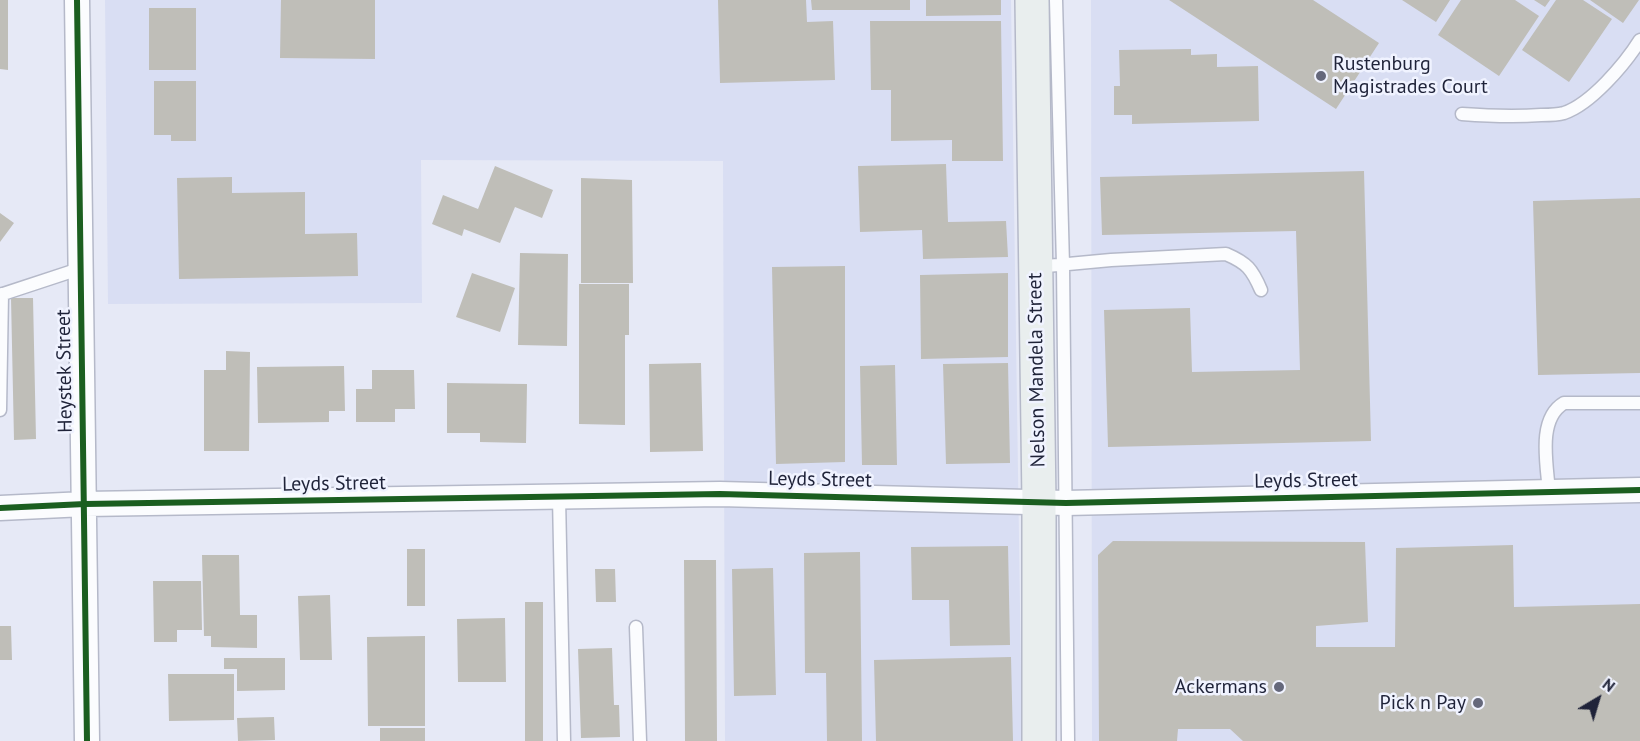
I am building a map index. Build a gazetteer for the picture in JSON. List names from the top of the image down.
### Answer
{
  "streets": {
    "main road": ["Nelson Mandela Street"],
    "street": ["Heystek Street", "Leyds Street"]
  },
  "crossings": [
    ["Nelson Mandela Street", "Leyds Street"],
    ["Heystek Street", "Leyds Street"]
  ],
  "places": ["Rustenburg Magistrades Court", "Ackermans", "Pick n Pay"],
  "north": "top right"
}
